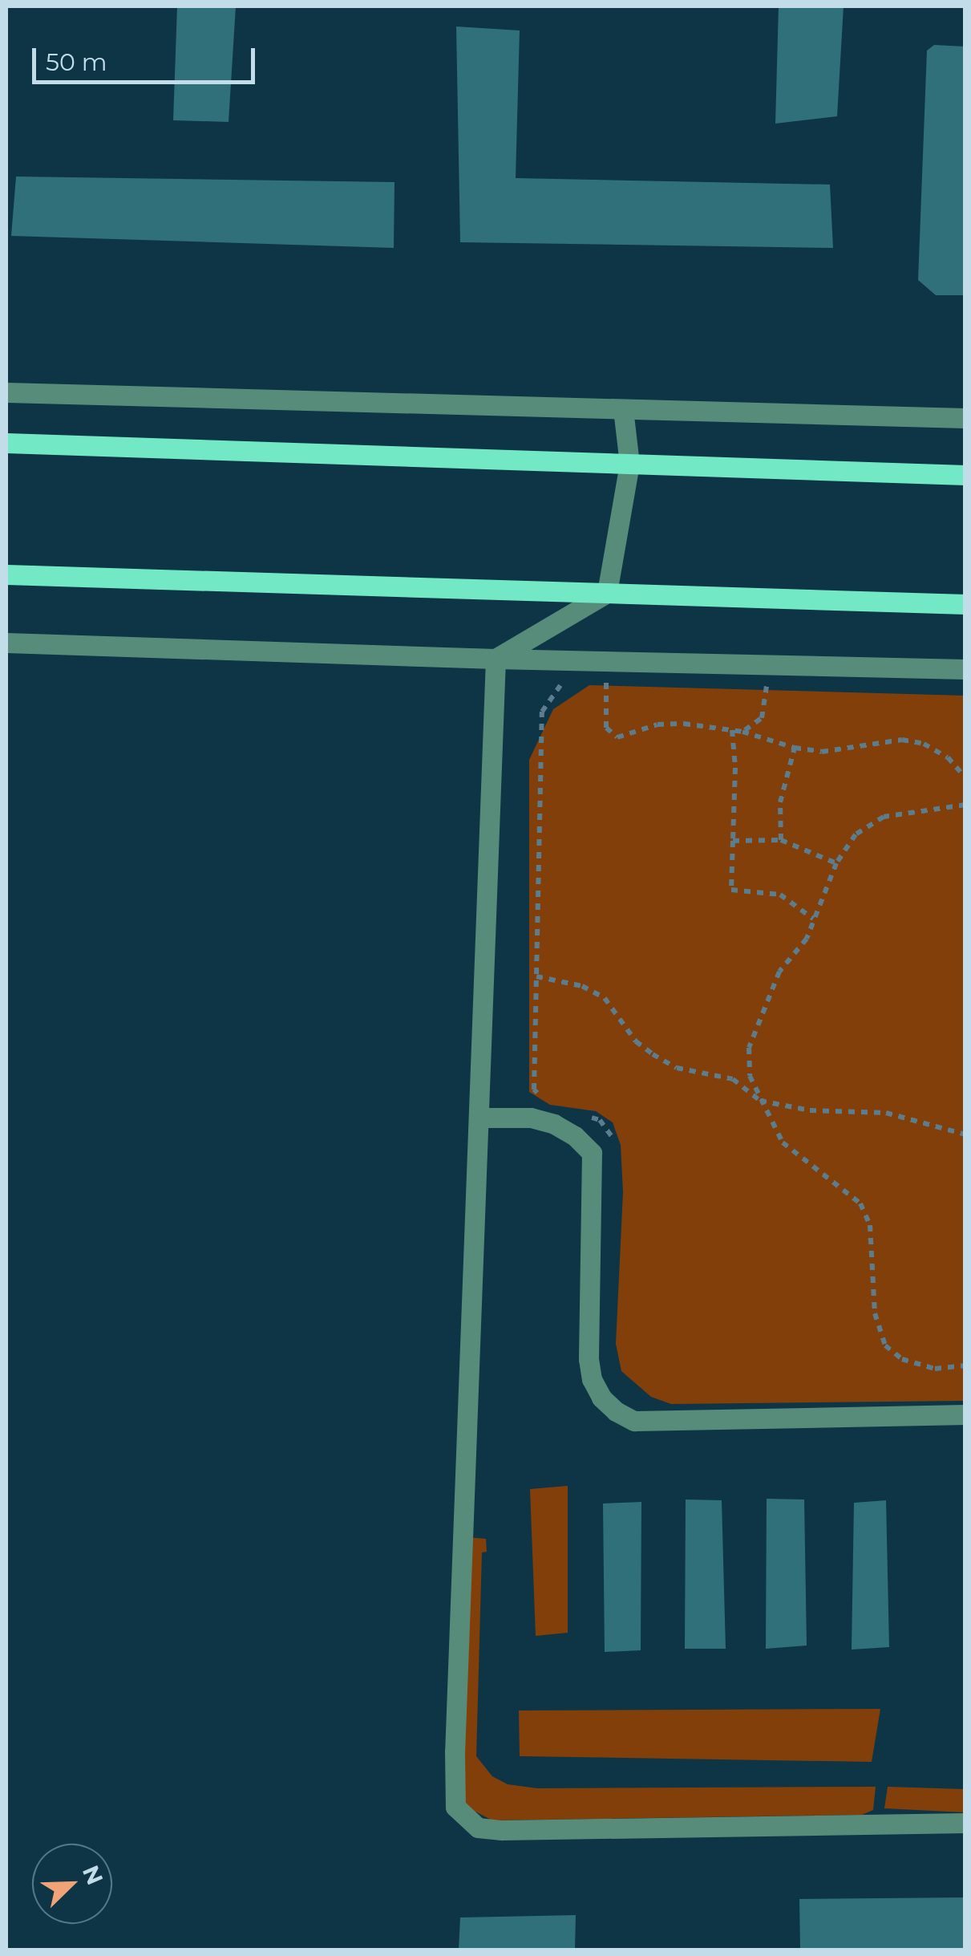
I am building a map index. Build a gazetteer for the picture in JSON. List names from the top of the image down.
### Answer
{
  "scale_bar": "50 m",
  "north": "top right"
}
